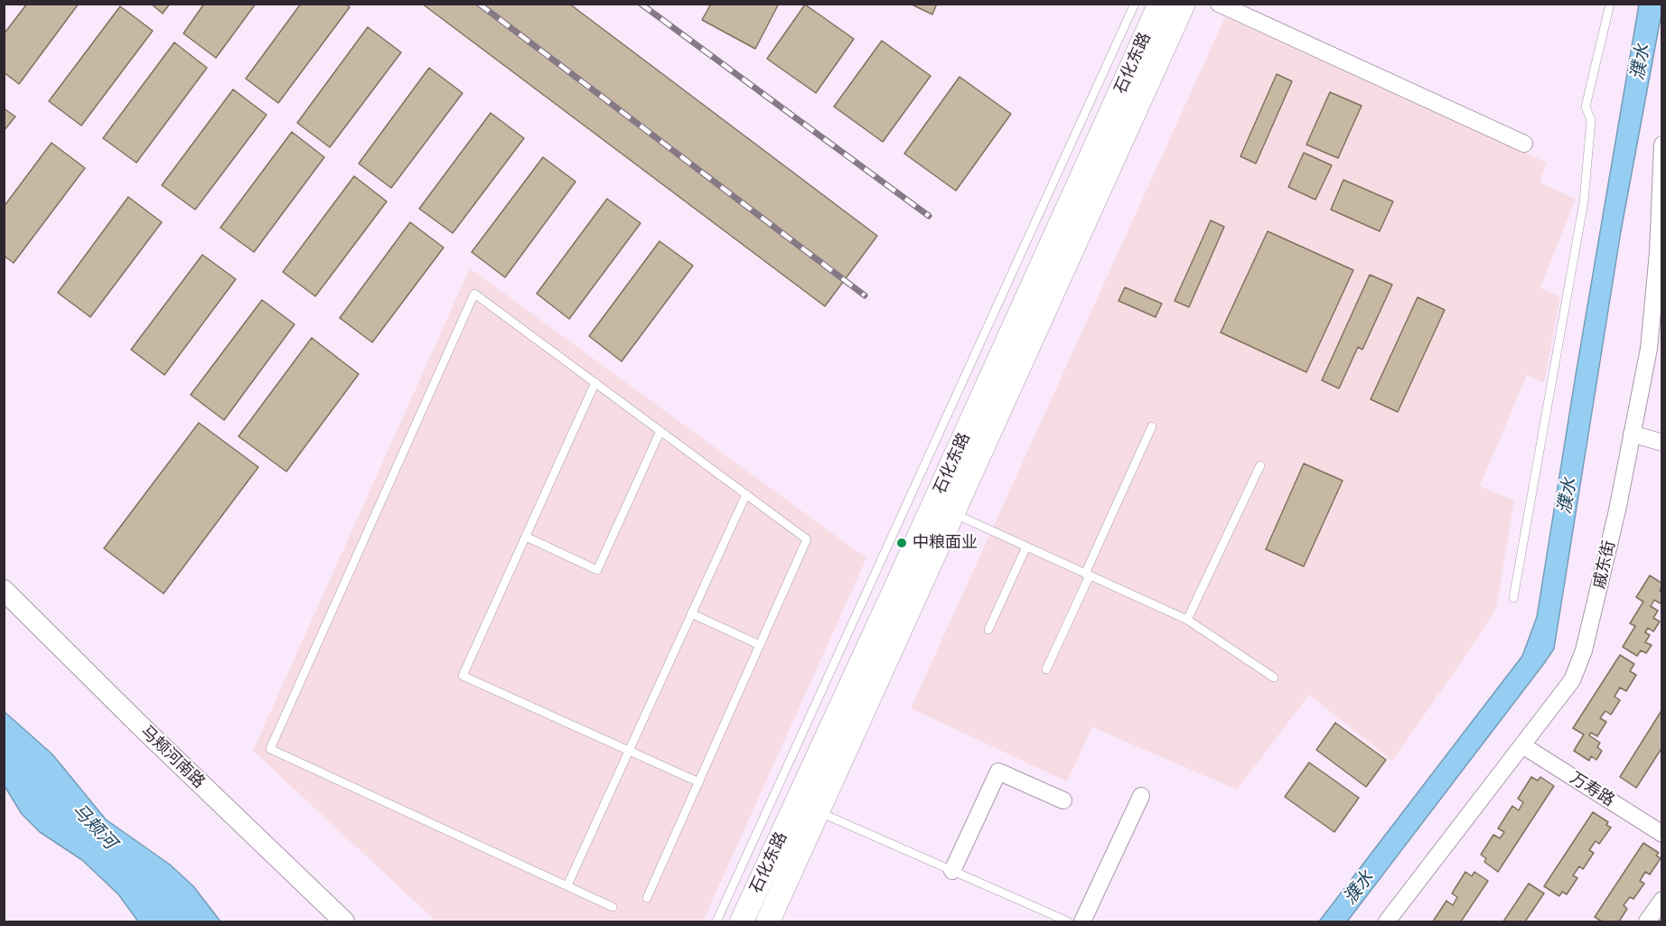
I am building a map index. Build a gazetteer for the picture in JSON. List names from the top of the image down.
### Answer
{
  "streets": {
    "main road": ["石化东路"],
    "street": ["戚东街", "马颊河南路", "万寿路"]
  },
  "crossings": [
    ["戚东街", "万寿路"]
  ],
  "water": ["濮水", "马颊河"],
  "places": ["中粮面业"]
}
